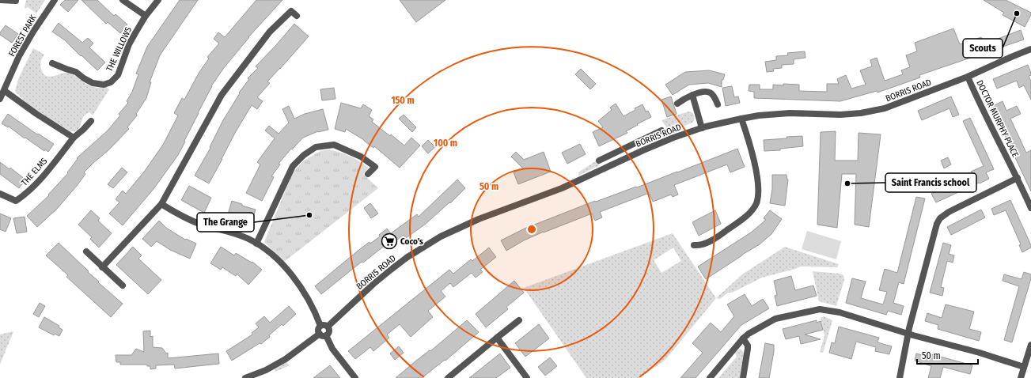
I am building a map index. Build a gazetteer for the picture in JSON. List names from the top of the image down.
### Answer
{
  "streets": {
    "street": [
      "FOREST PARK",
      "THE WILLOWS",
      "BORRIS ROAD",
      "DOCTOR MURPHY PLACE",
      "THE ELMS"
    ]
  },
  "crossings": [
    ["BORRIS ROAD", "DOCTOR MURPHY PLACE"]
  ],
  "places": {
    "other": ["Scouts", "Saint Francis school", "The Grange"],
    "supermarket": ["Coco's"]
  },
  "scale_bar": "50 m",
  "rings": ["150 m", "100 m", "50 m"]
}
